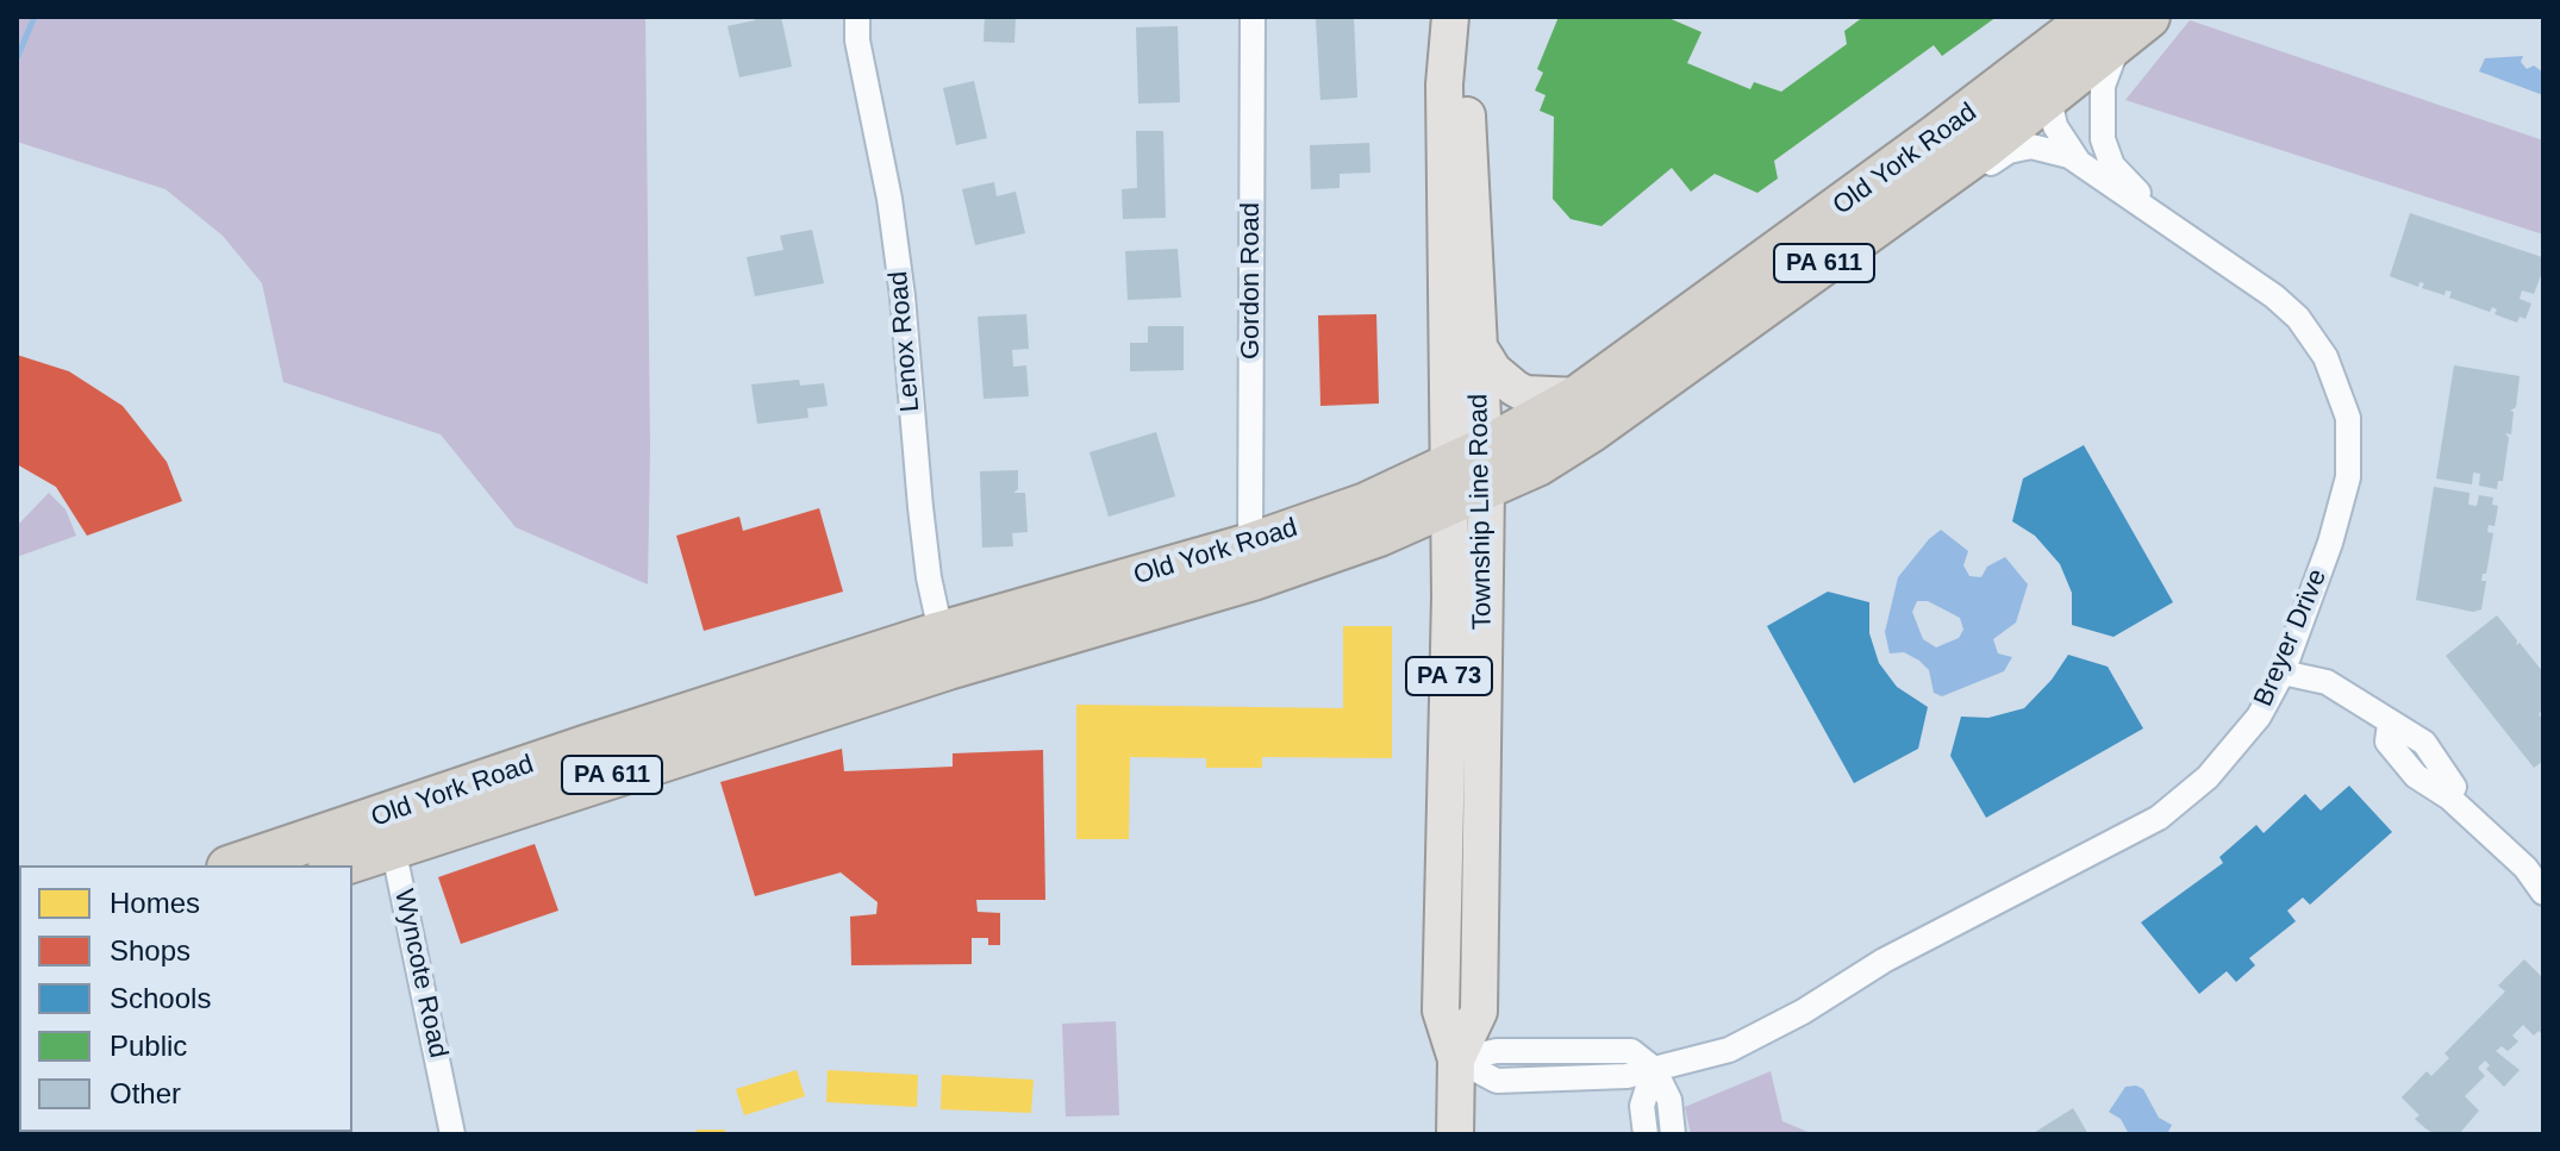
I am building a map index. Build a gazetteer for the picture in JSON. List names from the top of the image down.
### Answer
{
  "streets": {
    "highway": ["Old York Road", "PA 611"],
    "main road": ["Township Line Road", "PA 73"],
    "street": [
      "Gordon Road",
      "Lenox Road",
      "Breyer Drive",
      "Wyncote Road"
    ]
  },
  "crossings": [
    ["Old York Road", "Gordon Road"],
    ["Old York Road", "Lenox Road"],
    ["Old York Road", "Township Line Road"],
    ["Old York Road", "Breyer Drive"],
    ["Old York Road", "Wyncote Road"],
    ["Township Line Road", "Breyer Drive"]
  ],
  "legend": [
    "Homes",
    "Shops",
    "Schools",
    "Public",
    "Other"
  ]
}
